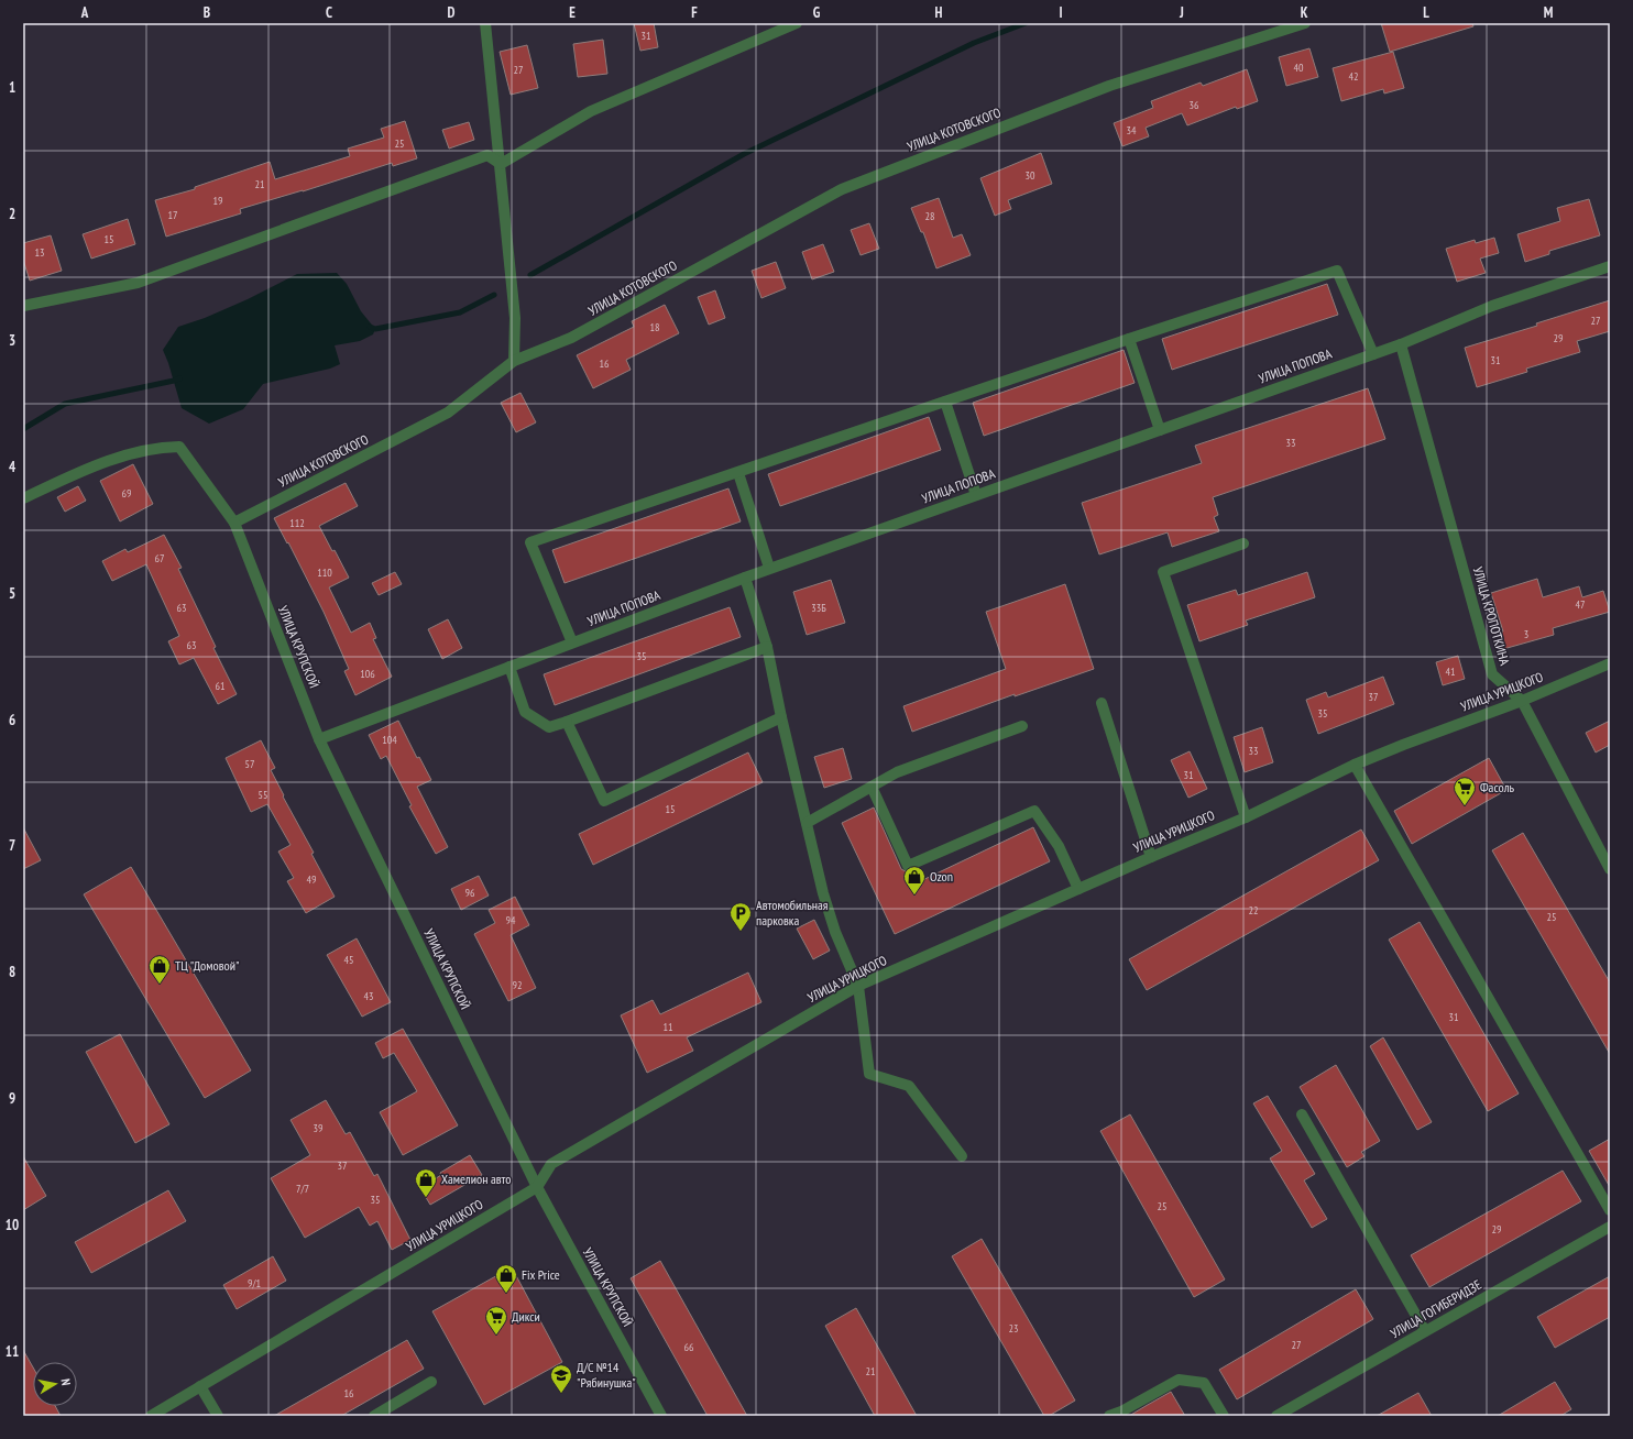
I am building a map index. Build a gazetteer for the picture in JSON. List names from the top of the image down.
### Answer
{
  "streets": {
    "street": [
      "УЛИЦА КОТОВСКОГО",
      "УЛИЦА ПОПОВА",
      "УЛИЦА КРОПОТКИНА",
      "УЛИЦА КРУПСКОЙ",
      "УЛИЦА УРИЦКОГО",
      "УЛИЦА ГОГИБЕРИДЗЕ"
    ]
  },
  "crossings": [
    ["УЛИЦА КОТОВСКОГО", "УЛИЦА КРУПСКОЙ"],
    ["УЛИЦА ПОПОВА", "УЛИЦА КРОПОТКИНА"],
    ["УЛИЦА ПОПОВА", "УЛИЦА КРУПСКОЙ"],
    ["УЛИЦА КРОПОТКИНА", "УЛИЦА УРИЦКОГО"],
    ["УЛИЦА КРУПСКОЙ", "УЛИЦА УРИЦКОГО"]
  ],
  "places": {
    "supermarket": ["Фасоль", "Дикси"],
    "shop": [
      "Ozon",
      "ТЦ \"Домовой\"",
      "Хамелион авто",
      "Fix Price"
    ],
    "parking": ["Автомобильная парковка"],
    "school or university": ["Д/С №14 \"Рябинушка\""]
  },
  "house_numbers": [
    "31",
    "40",
    "27",
    "42",
    "36",
    "34",
    "25",
    "30",
    "21",
    "19",
    "17",
    "28",
    "15",
    "13",
    "27",
    "18",
    "29",
    "31",
    "16",
    "33",
    "69",
    "112",
    "67",
    "110",
    "47",
    "63",
    "33Б",
    "3",
    "63",
    "35",
    "41",
    "106",
    "61",
    "37",
    "35",
    "104",
    "33",
    "57",
    "31",
    "55",
    "15",
    "49",
    "96",
    "22",
    "25",
    "94",
    "45",
    "92",
    "43",
    "31",
    "11",
    "39",
    "37",
    "7/7",
    "35",
    "25",
    "29",
    "9/1",
    "23",
    "27",
    "66",
    "21",
    "16"
  ],
  "north": "right",
  "grid": {
    "columns": [
      "A",
      "B",
      "C",
      "D",
      "E",
      "F",
      "G",
      "H",
      "I",
      "J",
      "K",
      "L",
      "M"
    ],
    "rows": [
      "1",
      "2",
      "3",
      "4",
      "5",
      "6",
      "7",
      "8",
      "9",
      "10",
      "11"
    ]
  }
}
